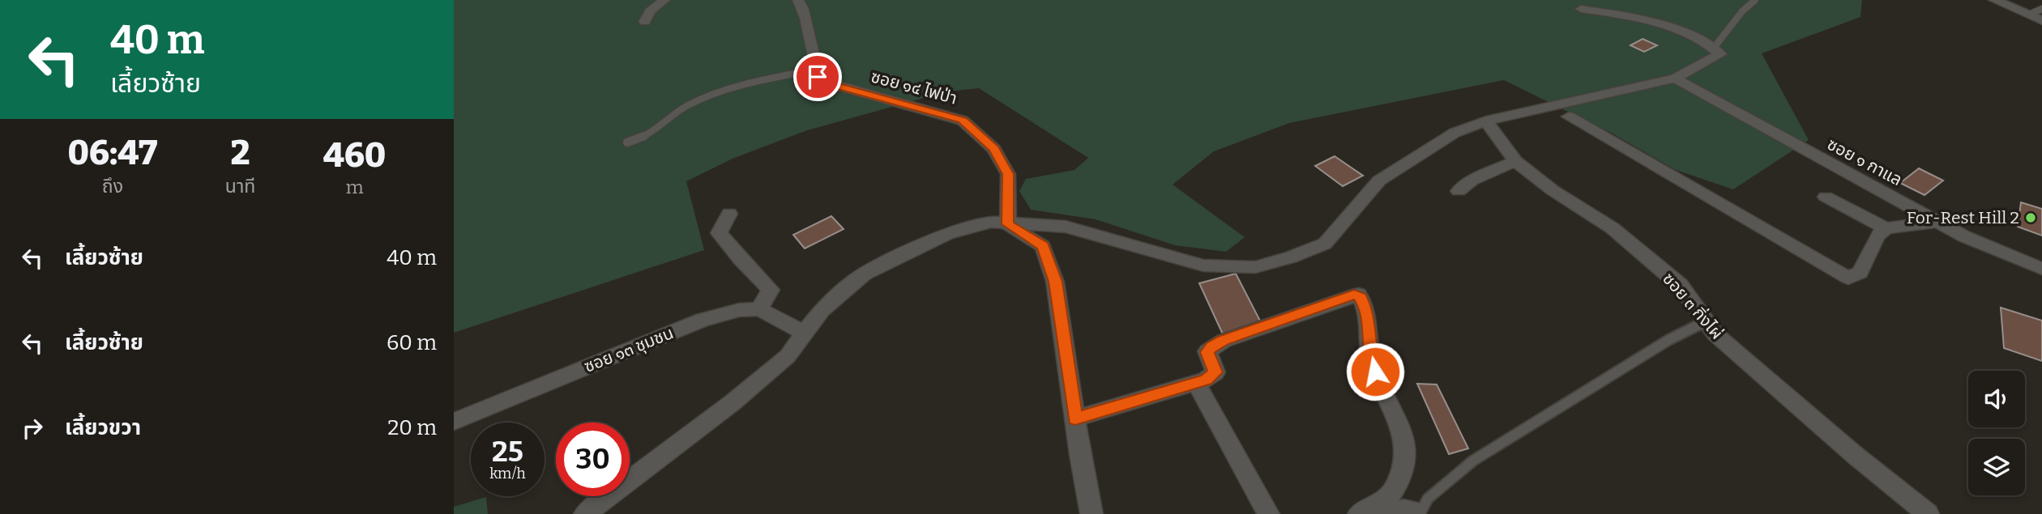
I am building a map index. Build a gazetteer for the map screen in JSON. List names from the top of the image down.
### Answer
{
  "streets": {
    "street": [
      "ซอย ๑๔ ไฟป่า",
      "ซอย ๑ กาแล",
      "ซอย ๓ กิ่งไผ่",
      "ซอย ๑๓ ชุมชน"
    ]
  },
  "places": ["For-Rest Hill 2"],
  "page": {
    "turn": ["40 m", "เลี้ยวซ้าย"],
    "eta": [
      "06:47",
      "ถึง",
      "2",
      "นาที",
      "460",
      "m"
    ],
    "list": [
      {
        "name": "เลี้ยวซ้าย",
        "value": "40 m"
      },
      {
        "name": "เลี้ยวซ้าย",
        "value": "60 m"
      },
      {
        "name": "เลี้ยวขวา",
        "value": "20 m"
      }
    ],
    "speed": "25 km/h",
    "limit": "30"
  }
}
